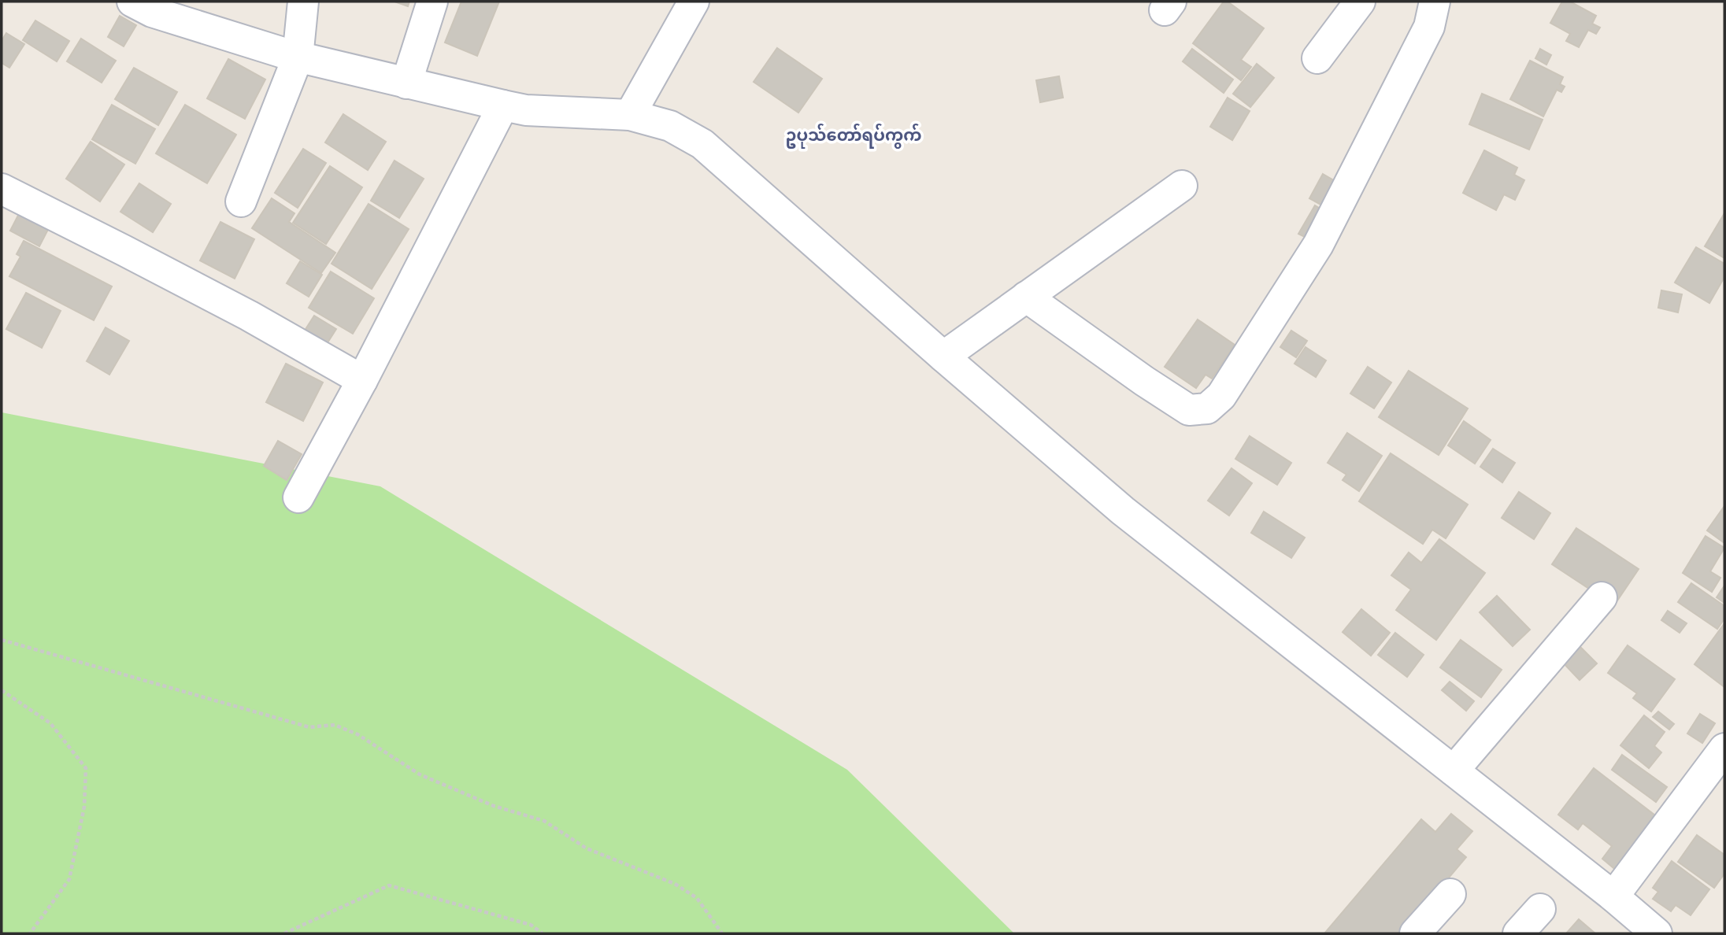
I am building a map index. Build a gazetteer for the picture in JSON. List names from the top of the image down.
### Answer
{
  "districts": ["ဥပုသ်တော်ရပ်ကွက်"]
}
